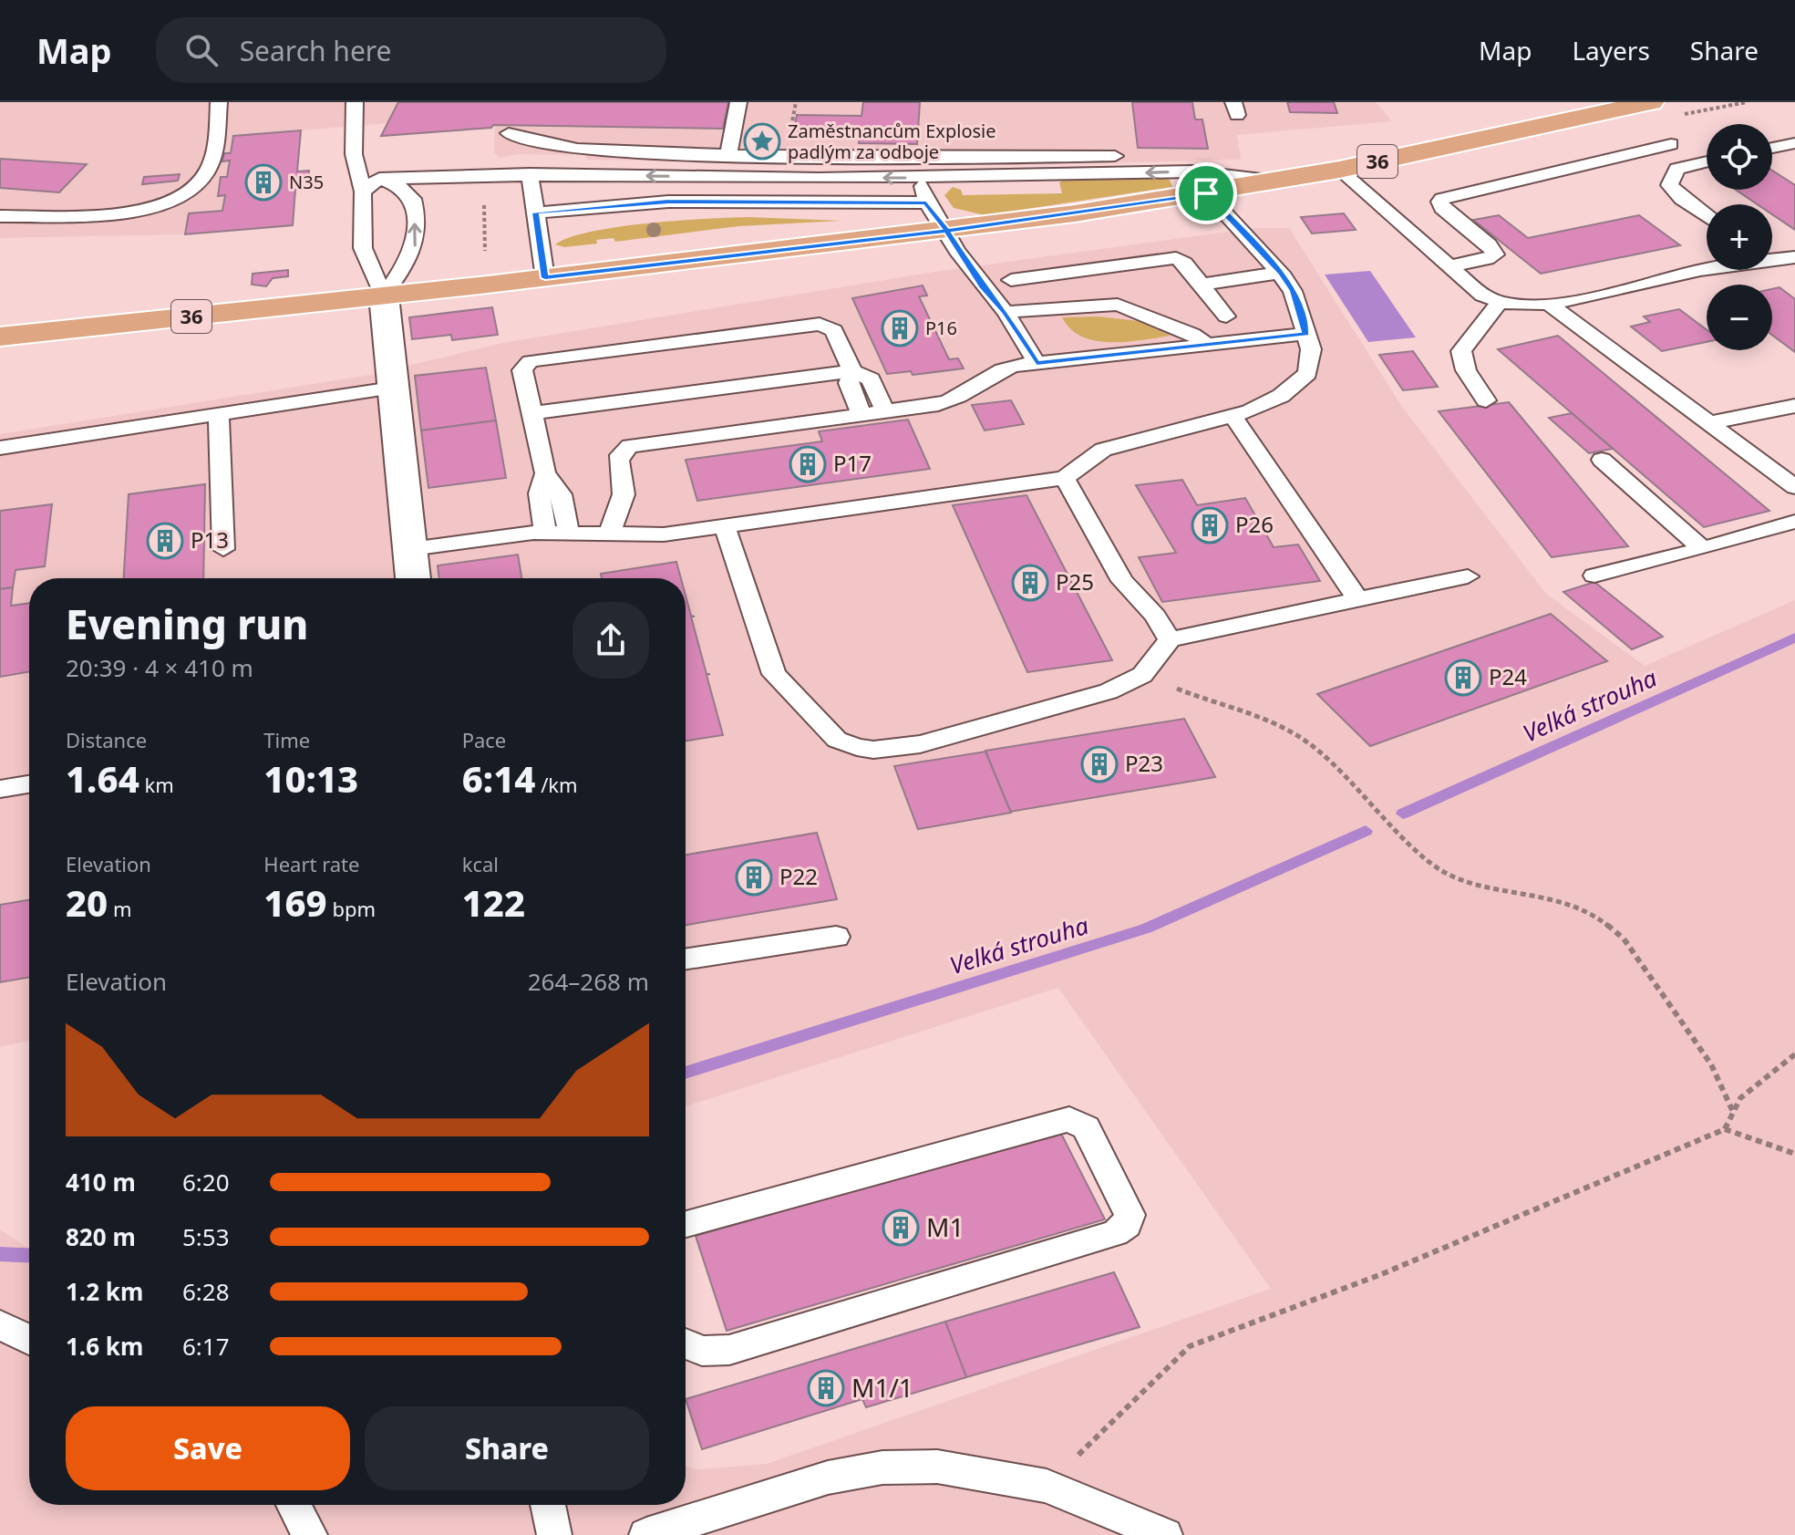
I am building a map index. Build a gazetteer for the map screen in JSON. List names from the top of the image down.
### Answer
{
  "streets": {
    "main road": ["36"]
  },
  "water": ["Velká strouha"],
  "places": {
    "place": ["Zaměstnancům Explosie padlým za odboje"],
    "building": [
      "N35",
      "P16",
      "P17",
      "P26",
      "P13",
      "P25",
      "P24",
      "P23",
      "P22",
      "M1",
      "M1/1"
    ]
  },
  "page": {
    "header": "Map",
    "search": "Search here",
    "nav": ["Map", "Layers", "Share"],
    "map_buttons": ["+", "−"],
    "heading": ["Evening run", "20:39 · 4 × 410 m"],
    "stats": [
      ["Distance", "1.64 km"],
      ["Time", "10:13"],
      ["Pace", "6:14 /km"],
      ["Elevation", "20 m"],
      ["Heart rate", "169 bpm"],
      ["kcal", "122"]
    ],
    "chart": ["Elevation", "264–268 m"],
    "list": [
      {
        "name": "410 m",
        "note": "6:20"
      },
      {
        "name": "820 m",
        "note": "5:53"
      },
      {
        "name": "1.2 km",
        "note": "6:28"
      },
      {
        "name": "1.6 km",
        "note": "6:17"
      }
    ],
    "buttons": ["Save", "Share"]
  }
}
